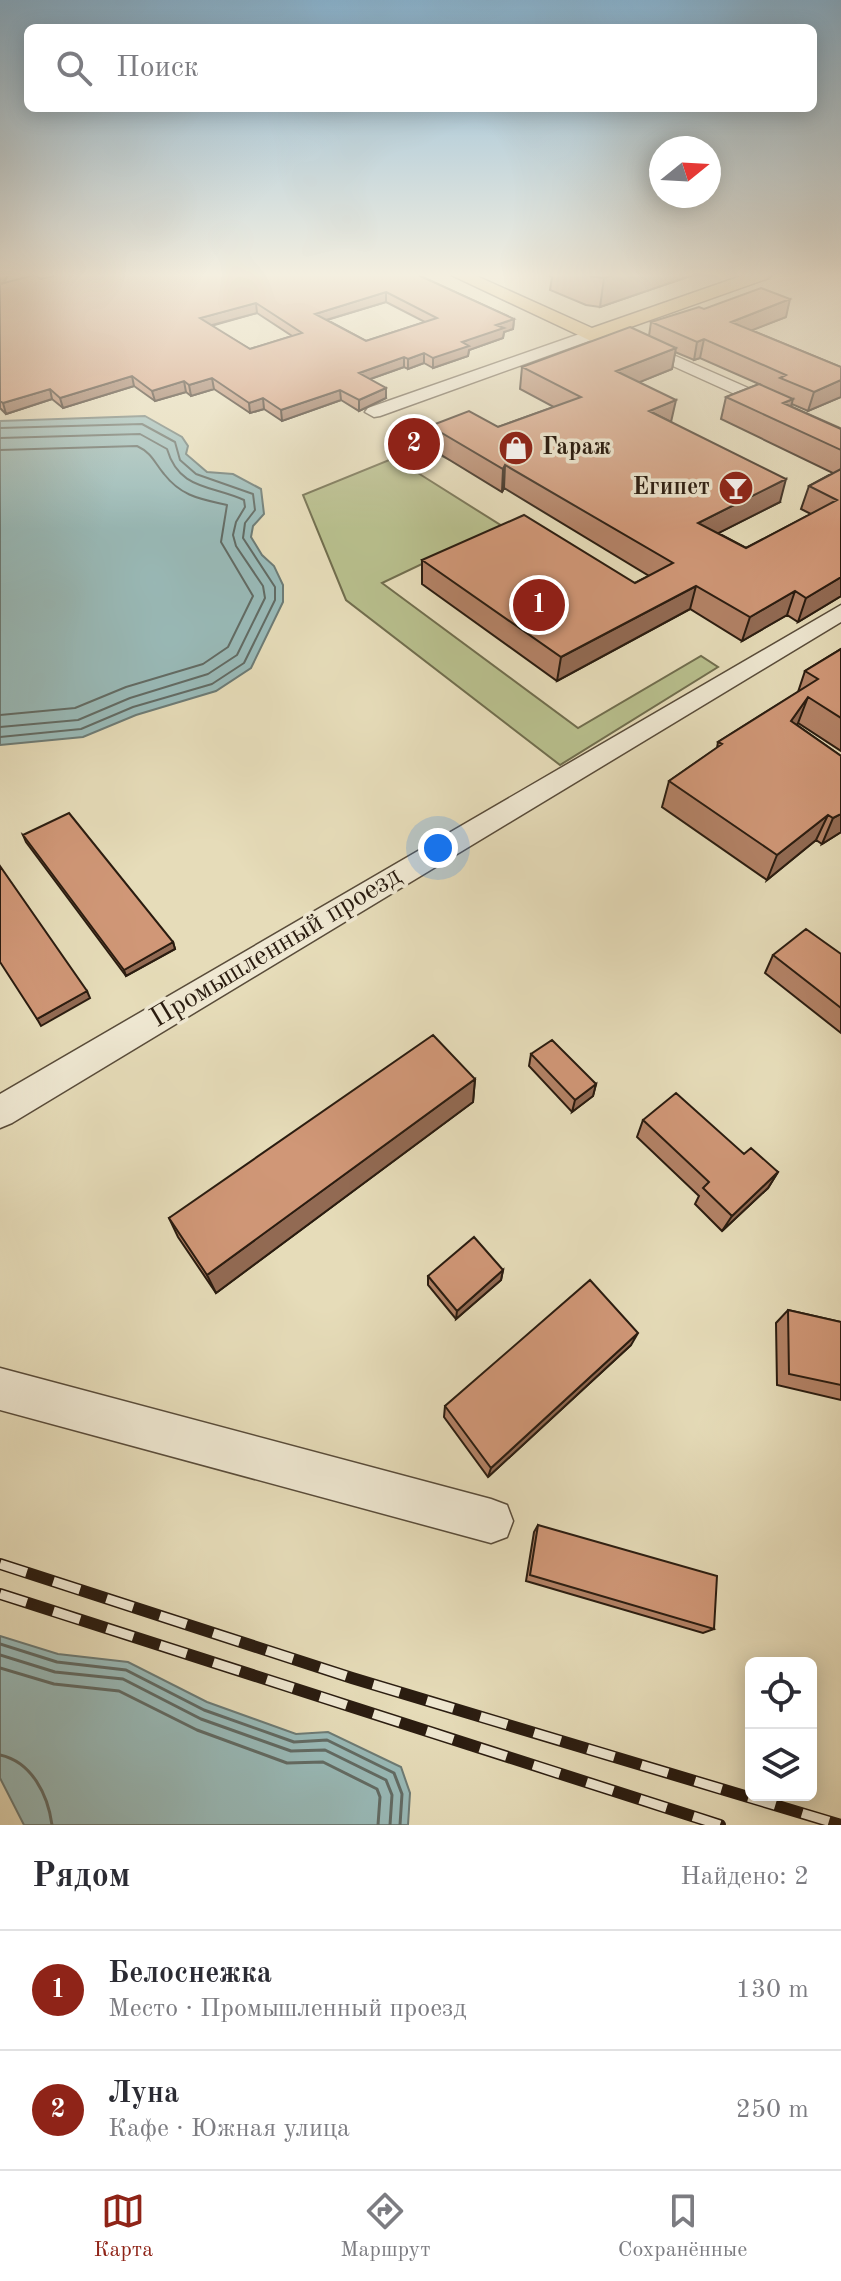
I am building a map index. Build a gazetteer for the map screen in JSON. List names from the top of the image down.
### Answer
{
  "streets": {
    "street": ["Промышленный проезд"]
  },
  "places": {
    "shop": ["Гараж"],
    "bar": ["Египет"]
  },
  "north": "right",
  "page": {
    "search": "Поиск",
    "pins": ["2", "1"],
    "heading": ["Рядом", "Найдено: 2"],
    "list": [
      {
        "mark": "1",
        "name": "Белоснежка",
        "note": "Место · Промышленный проезд",
        "value": "130 m"
      },
      {
        "mark": "2",
        "name": "Луна",
        "note": "Кафе · Южная улица",
        "value": "250 m"
      }
    ],
    "nav": ["Карта", "Маршрут", "Сохранённые"]
  }
}
